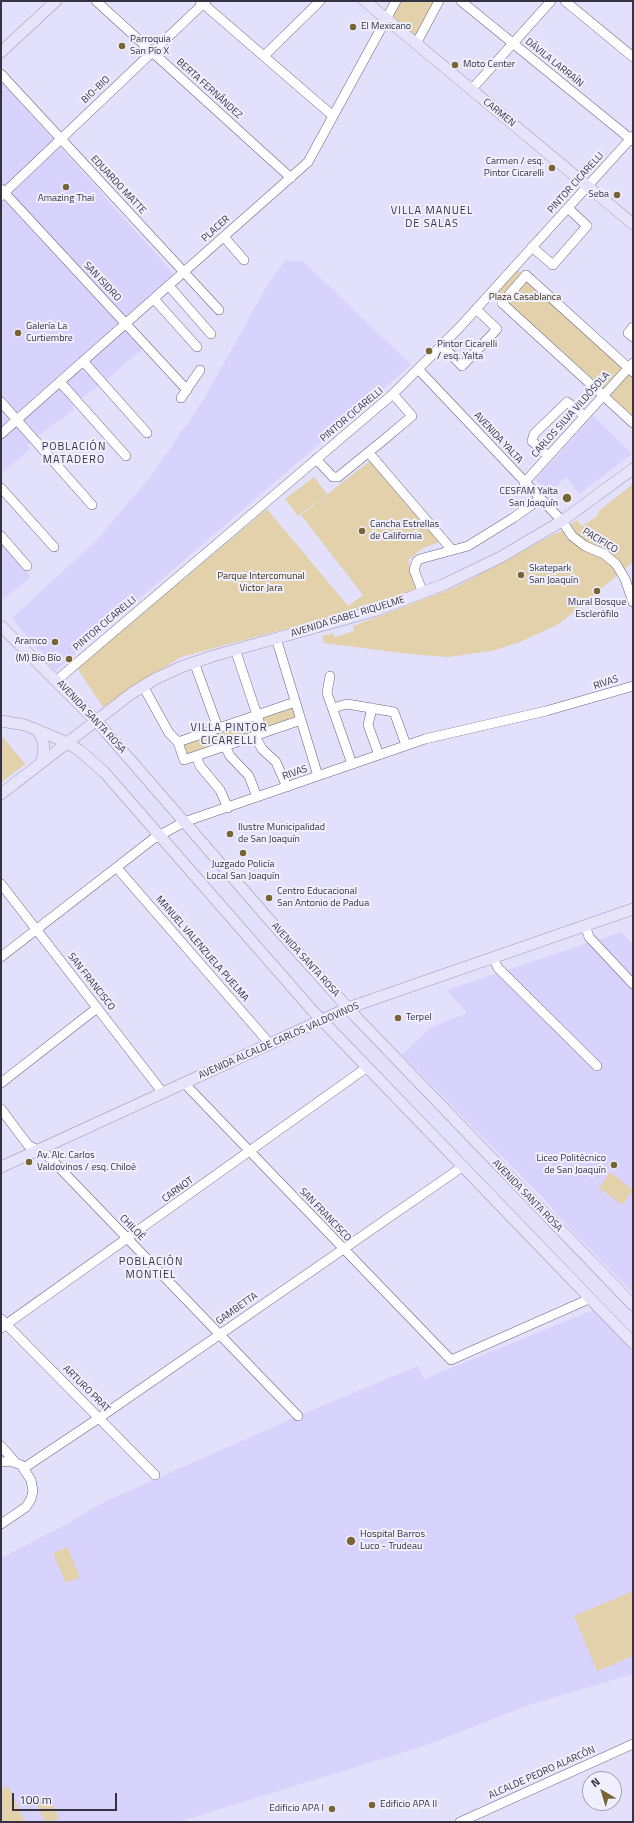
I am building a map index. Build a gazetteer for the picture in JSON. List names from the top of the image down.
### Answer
{
  "streets": {
    "main road": [
      "CARMEN",
      "AVENIDA ISABEL RIQUELME",
      "AVENIDA SANTA ROSA",
      "AVENIDA ALCALDE CARLOS VALDOVINOS"
    ],
    "street": [
      "DÁVILA LARRAÍN",
      "BERTA FERNÁNDEZ",
      "BIO-BIO",
      "PINTOR CICARELLI",
      "EDUARDO MATTE",
      "PLACER",
      "SAN ISIDRO",
      "CARLOS SILVA VILDÓSOLA",
      "AVENIDA YALTA",
      "PACIFICO",
      "RIVAS",
      "MANUEL VALENZUELA PUELMA",
      "SAN FRANCISCO",
      "CARNOT",
      "CHILOÉ",
      "GAMBETTA",
      "ARTURO PRAT",
      "ALCALDE PEDRO ALARCÓN"
    ]
  },
  "crossings": [
    ["DÁVILA LARRAÍN", "PINTOR CICARELLI"],
    ["BERTA FERNÁNDEZ", "BIO-BIO"],
    ["BERTA FERNÁNDEZ", "PLACER"],
    ["BIO-BIO", "EDUARDO MATTE"],
    ["BIO-BIO", "SAN ISIDRO"],
    ["CARMEN", "PINTOR CICARELLI"],
    ["CARMEN", "PLACER"],
    ["PINTOR CICARELLI", "AVENIDA YALTA"],
    ["PINTOR CICARELLI", "AVENIDA SANTA ROSA"],
    ["EDUARDO MATTE", "PLACER"],
    ["PLACER", "SAN ISIDRO"],
    ["CARLOS SILVA VILDÓSOLA", "AVENIDA YALTA"],
    ["AVENIDA YALTA", "PACIFICO"],
    ["AVENIDA YALTA", "AVENIDA ISABEL RIQUELME"],
    ["PACIFICO", "AVENIDA ISABEL RIQUELME"],
    ["AVENIDA ISABEL RIQUELME", "AVENIDA SANTA ROSA"],
    ["RIVAS", "AVENIDA SANTA ROSA"],
    ["RIVAS", "MANUEL VALENZUELA PUELMA"],
    ["RIVAS", "SAN FRANCISCO"],
    ["AVENIDA SANTA ROSA", "AVENIDA ALCALDE CARLOS VALDOVINOS"],
    ["MANUEL VALENZUELA PUELMA", "AVENIDA ALCALDE CARLOS VALDOVINOS"],
    ["SAN FRANCISCO", "AVENIDA ALCALDE CARLOS VALDOVINOS"],
    ["SAN FRANCISCO", "CARNOT"],
    ["SAN FRANCISCO", "GAMBETTA"],
    ["AVENIDA ALCALDE CARLOS VALDOVINOS", "CHILOÉ"],
    ["CARNOT", "CHILOÉ"],
    ["CARNOT", "ARTURO PRAT"],
    ["CHILOÉ", "GAMBETTA"],
    ["GAMBETTA", "ARTURO PRAT"]
  ],
  "districts": [
    "VILLA MANUEL DE SALAS",
    "POBLACIÓN MATADERO",
    "VILLA PINTOR CICARELLI",
    "POBLACIÓN MONTIEL"
  ],
  "parks": ["Plaza Casablanca", "Parque Intercomunal Victor Jara"],
  "places": [
    "El Mexicano",
    "Parroquia San Pío X",
    "Moto Center",
    "Carmen / esq. Pintor Cicarelli",
    "Amazing Thai",
    "Seba",
    "Galería La Curtiembre",
    "Pintor Cicarelli / esq. Yalta",
    "CESFAM Yalta San Joaquín",
    "Cancha Estrellas de California",
    "Skatepark San Joaquín",
    "Mural Bosque Esclerófilo",
    "Aramco",
    "(M) Bío Bío",
    "Ilustre Municipalidad de San Joaquín",
    "Juzgado Policía Local San Joaquín",
    "Centro Educacional San Antonio de Padua",
    "Terpel",
    "Av. Alc. Carlos Valdovinos / esq. Chiloé",
    "Liceo Politécnico de San Joaquín",
    "Hospital Barros Luco - Trudeau",
    "Edificio APA II",
    "Edificio APA I"
  ],
  "scale_bar": "100 m",
  "north": "top left"
}
